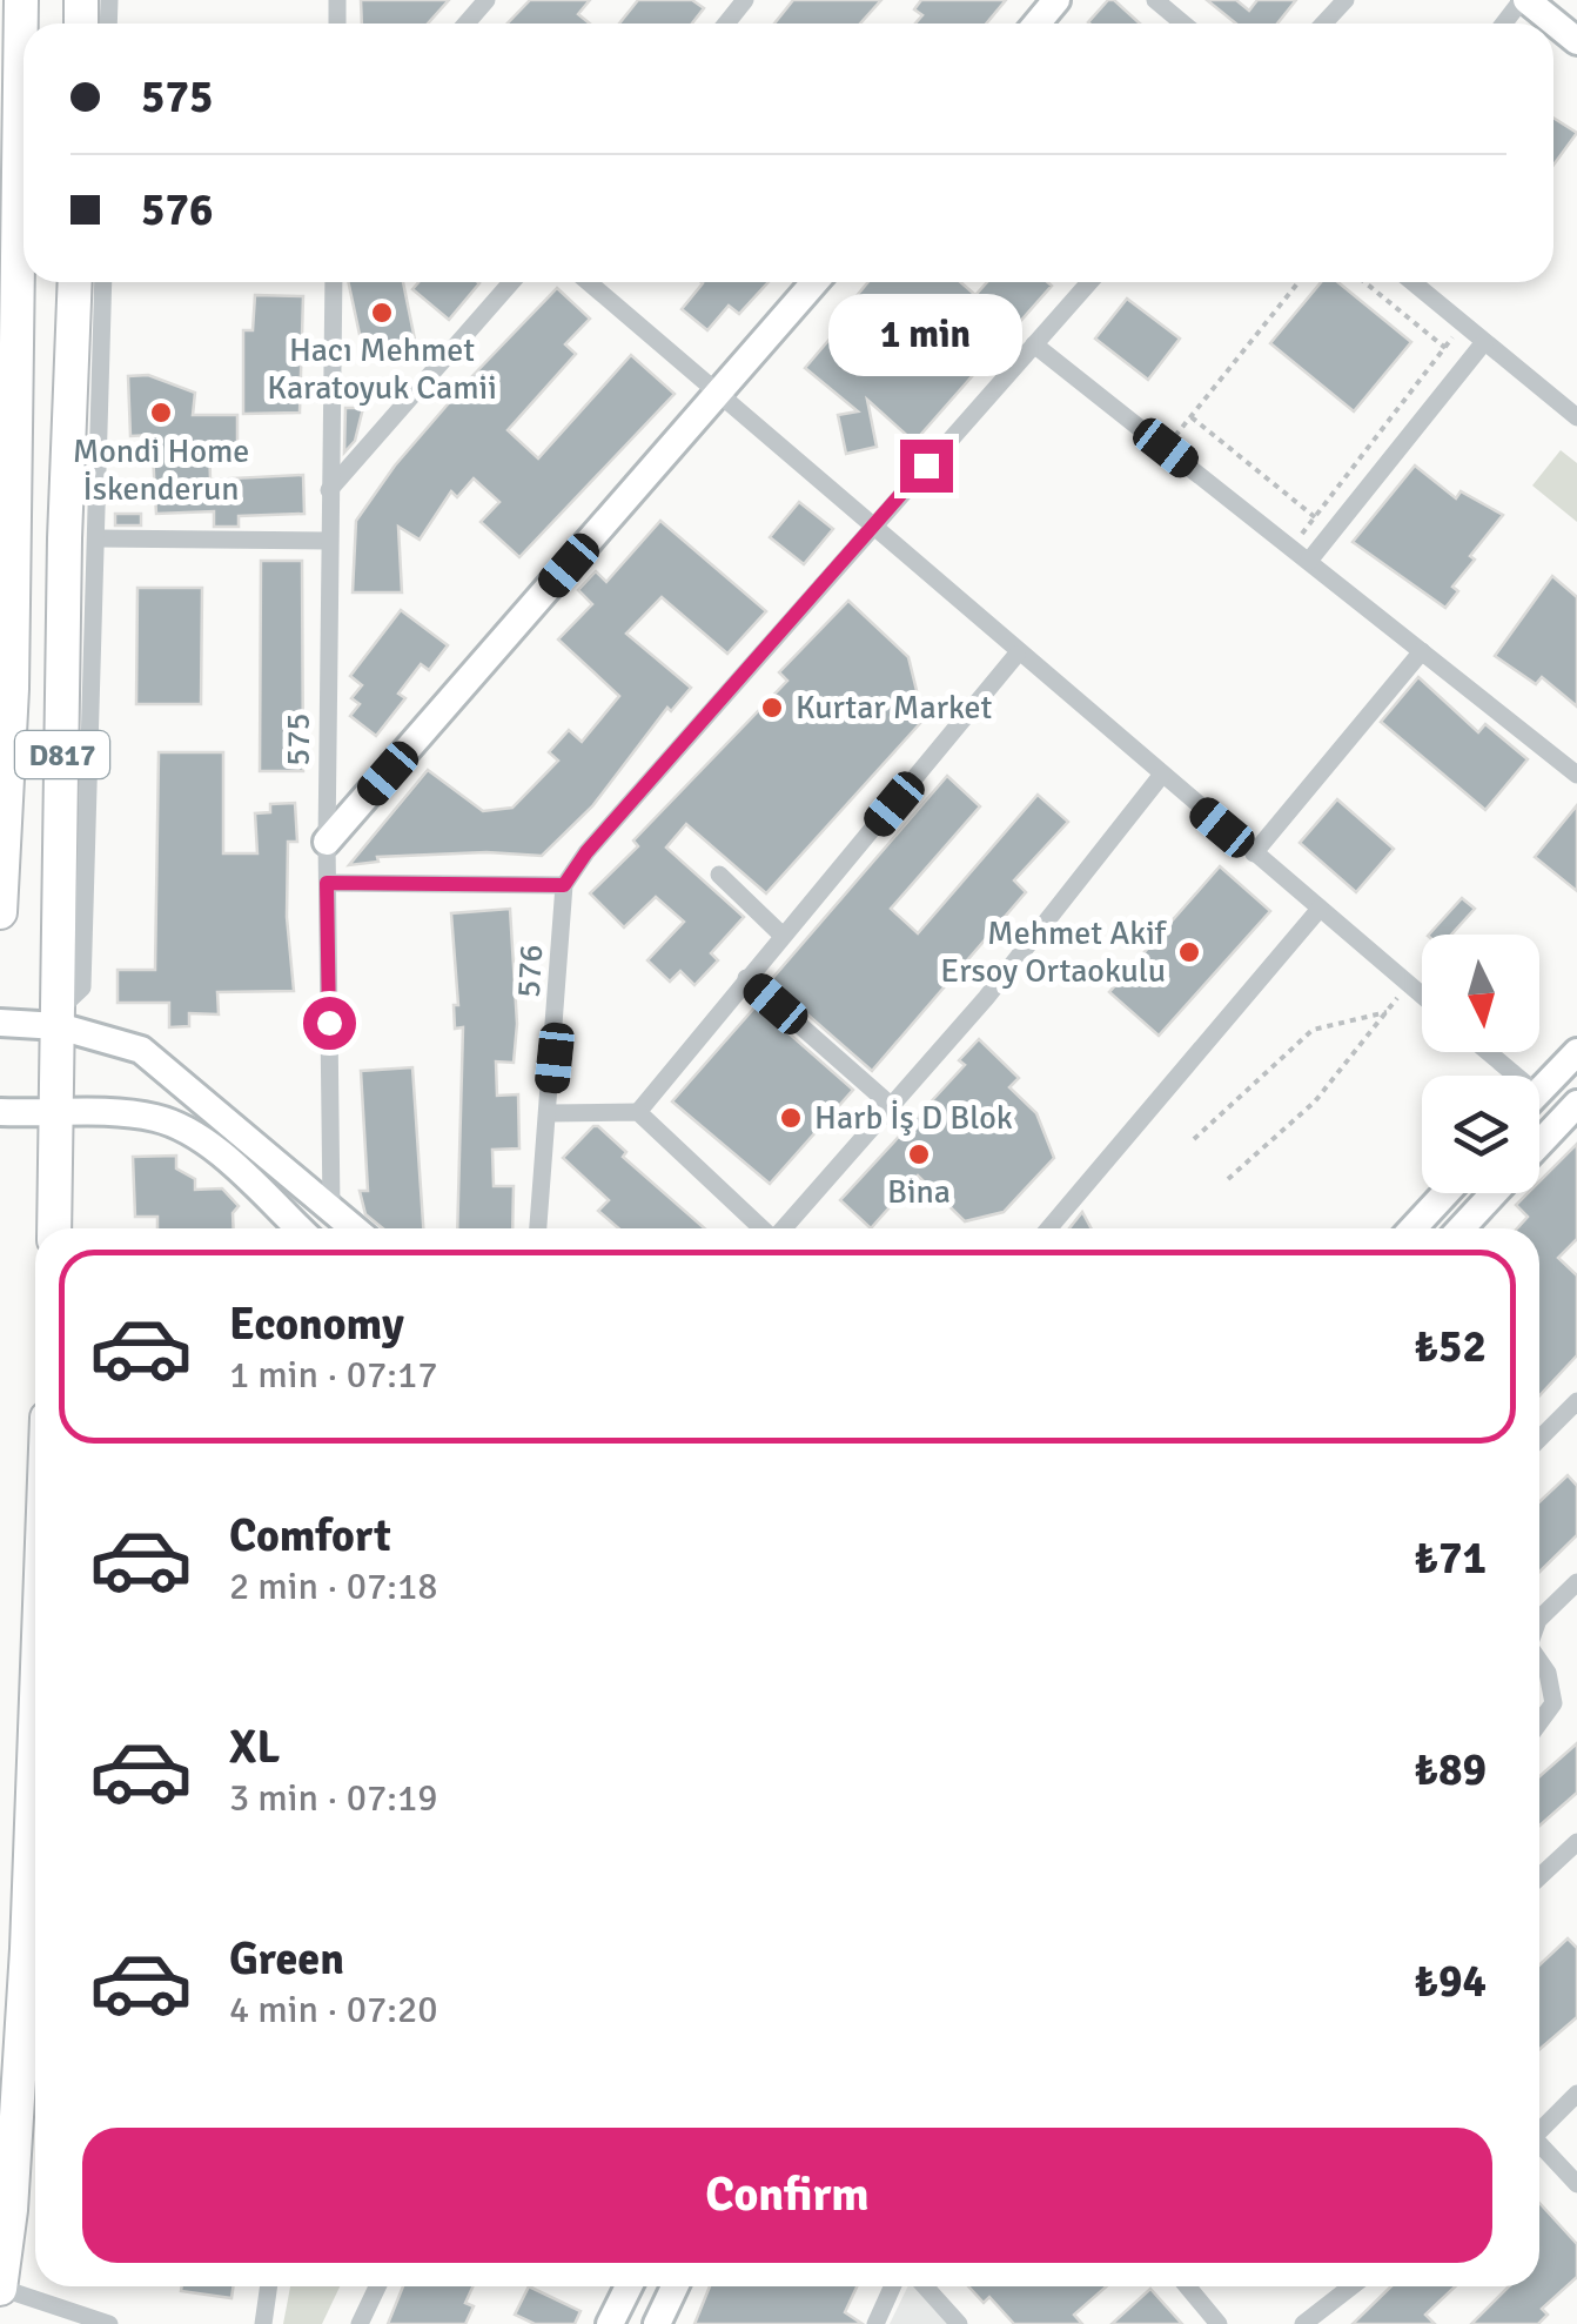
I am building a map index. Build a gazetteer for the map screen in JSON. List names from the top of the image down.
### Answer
{
  "streets": {
    "highway": ["D817"],
    "street": ["575", "576"]
  },
  "places": [
    "Hacı Mehmet Karatoyuk Camii",
    "Mondi Home İskenderun",
    "Kurtar Market",
    "Mehmet Akif Ersoy Ortaokulu",
    "Harb İş D Blok",
    "Bina"
  ],
  "north": "bottom",
  "page": {
    "banner": ["575", "576"],
    "bubble": "1 min",
    "list": [
      {
        "name": "Economy",
        "note": "1 min · 07:17",
        "value": "₺52"
      },
      {
        "name": "Comfort",
        "note": "2 min · 07:18",
        "value": "₺71"
      },
      {
        "name": "XL",
        "note": "3 min · 07:19",
        "value": "₺89"
      },
      {
        "name": "Green",
        "note": "4 min · 07:20",
        "value": "₺94"
      }
    ],
    "buttons": "Confirm"
  }
}
